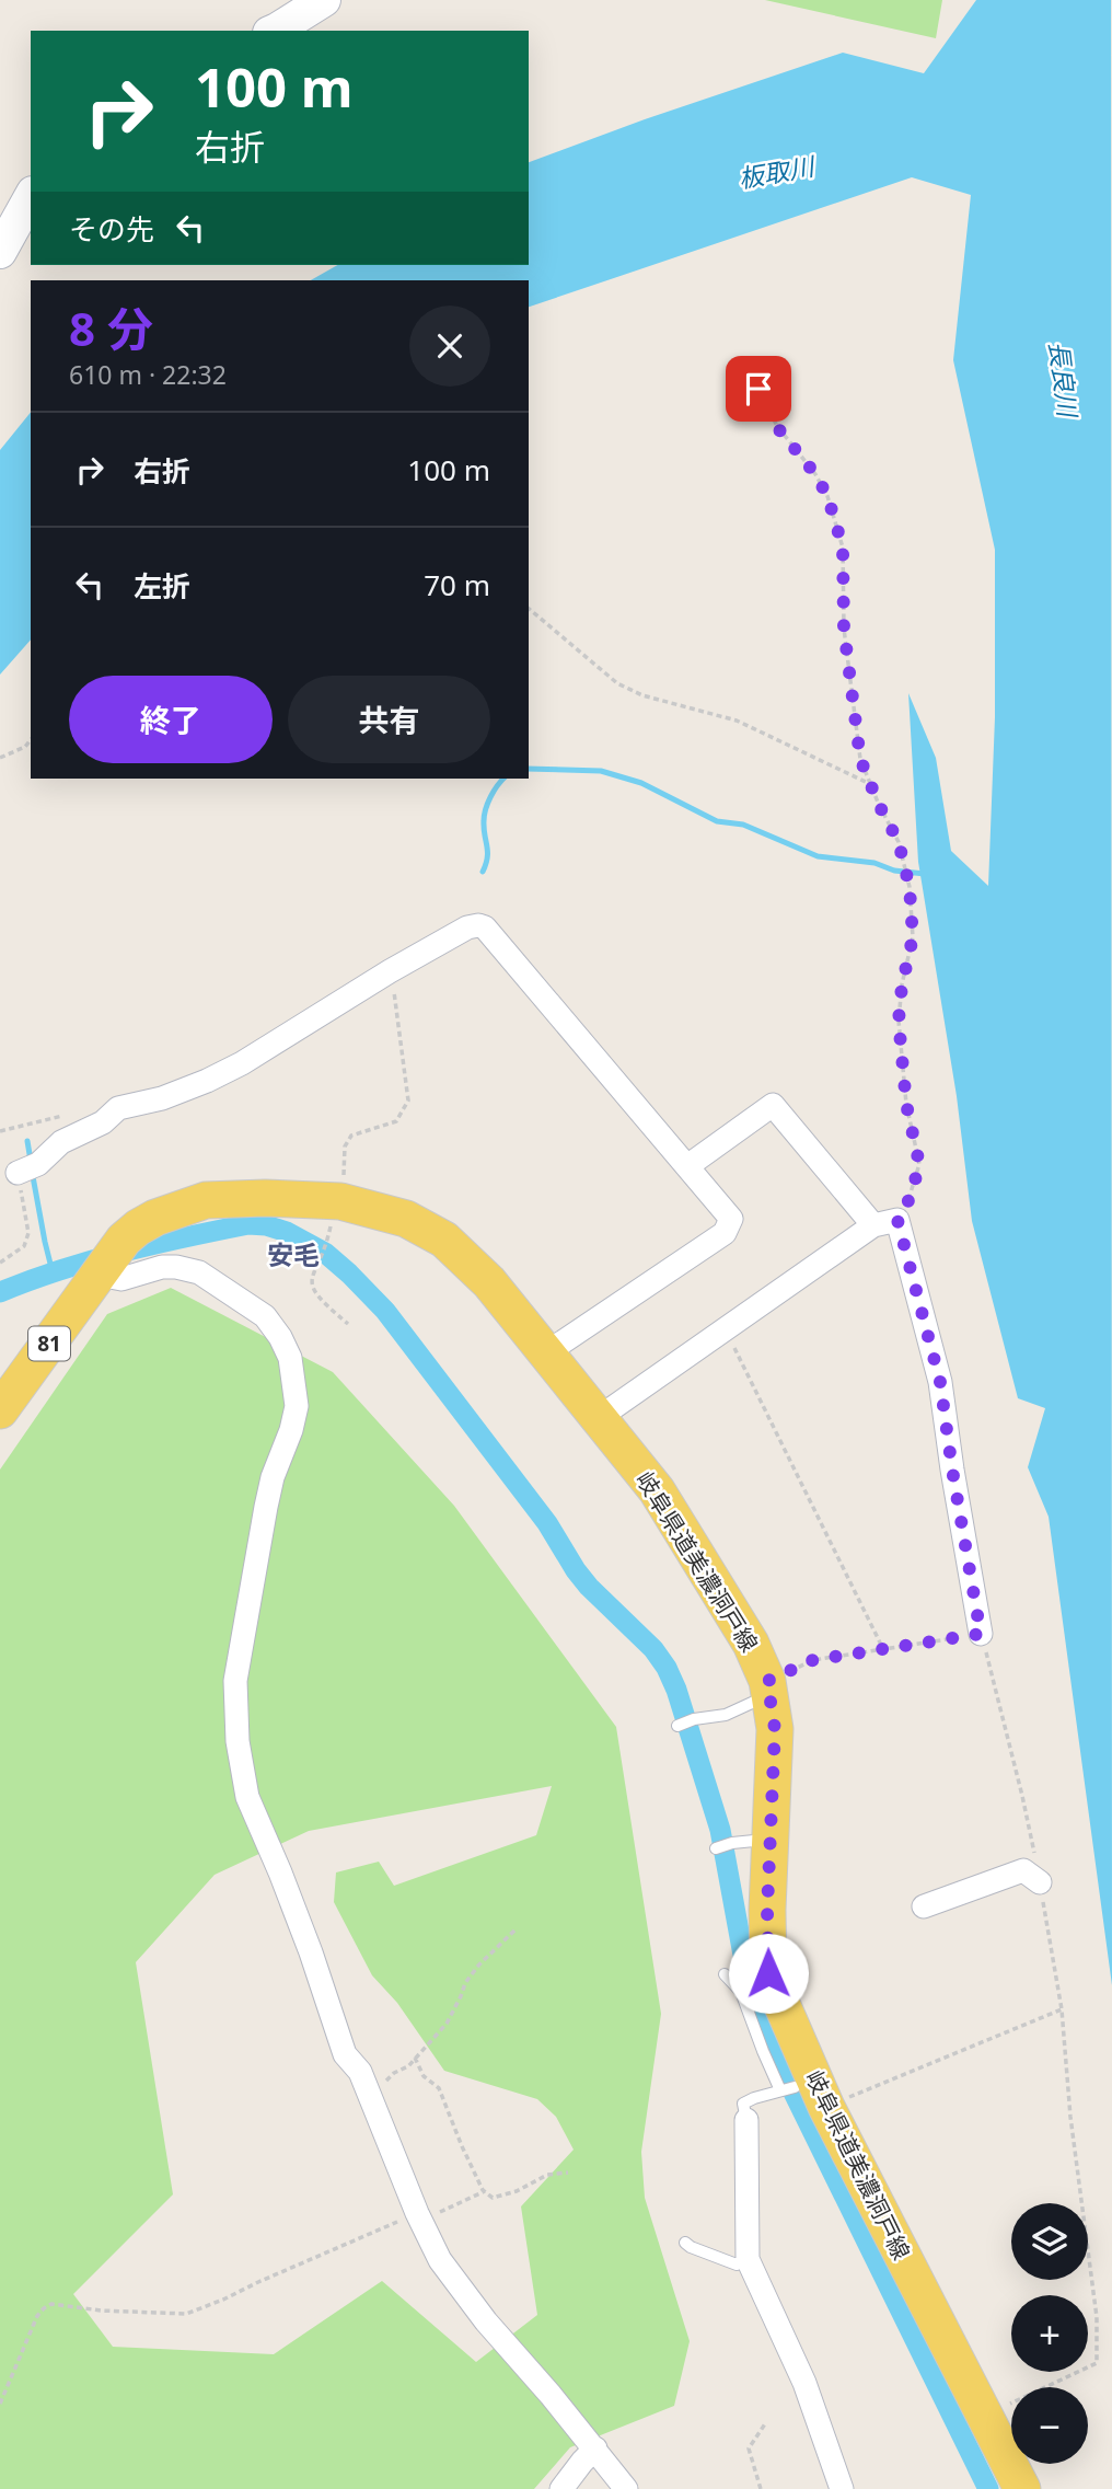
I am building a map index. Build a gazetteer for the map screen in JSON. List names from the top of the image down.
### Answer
{
  "streets": {
    "main road": ["81", "岐阜県道美濃洞戸線"]
  },
  "districts": ["安毛"],
  "water": ["板取川", "長良川"],
  "page": {
    "turn": ["100 m", "右折"],
    "then": "その先",
    "heading": ["8 分", "610 m · 22:32"],
    "list": [
      {
        "name": "右折",
        "value": "100 m"
      },
      {
        "name": "左折",
        "value": "70 m"
      }
    ],
    "buttons": ["終了", "共有"],
    "map_buttons": ["+", "−"]
  }
}
